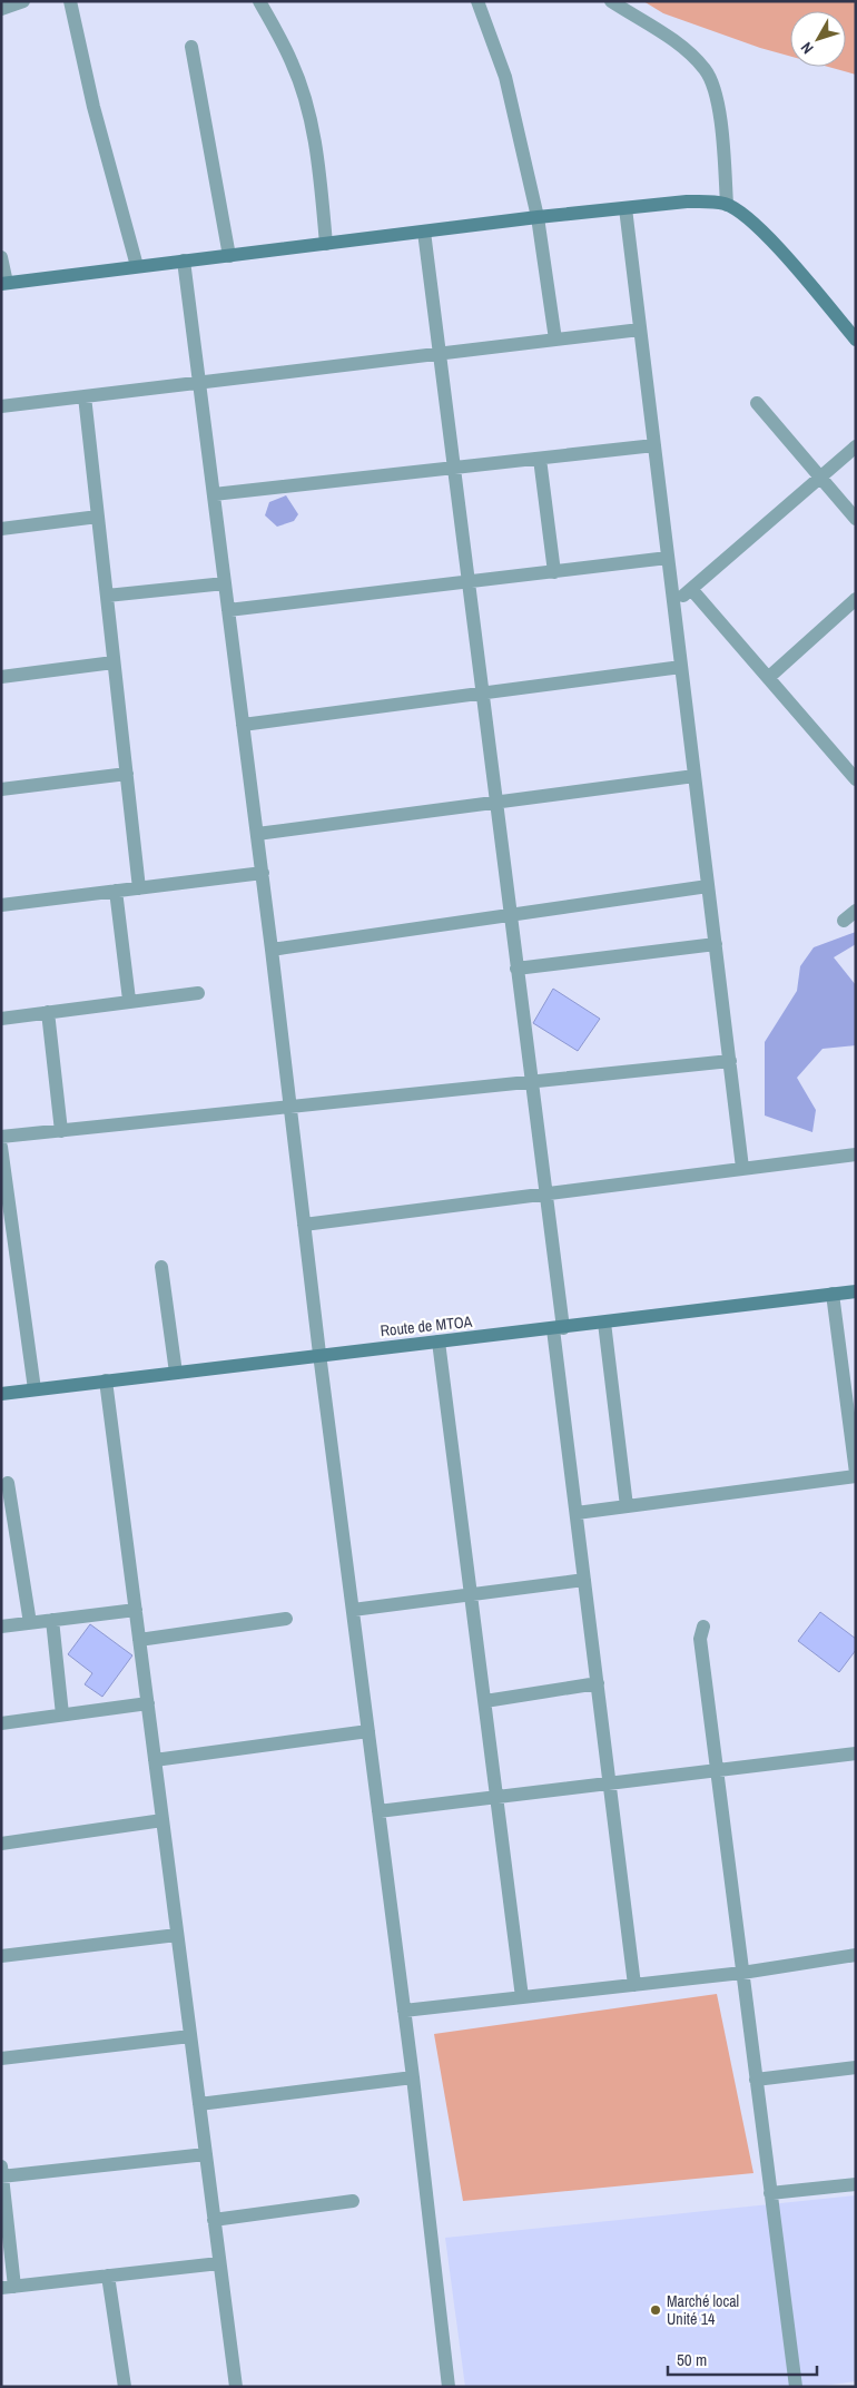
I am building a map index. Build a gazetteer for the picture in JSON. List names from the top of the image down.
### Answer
{
  "streets": {
    "street": ["Route de MTOA"]
  },
  "places": ["Marché local Unité 14"],
  "scale_bar": "50 m",
  "north": "bottom left"
}
